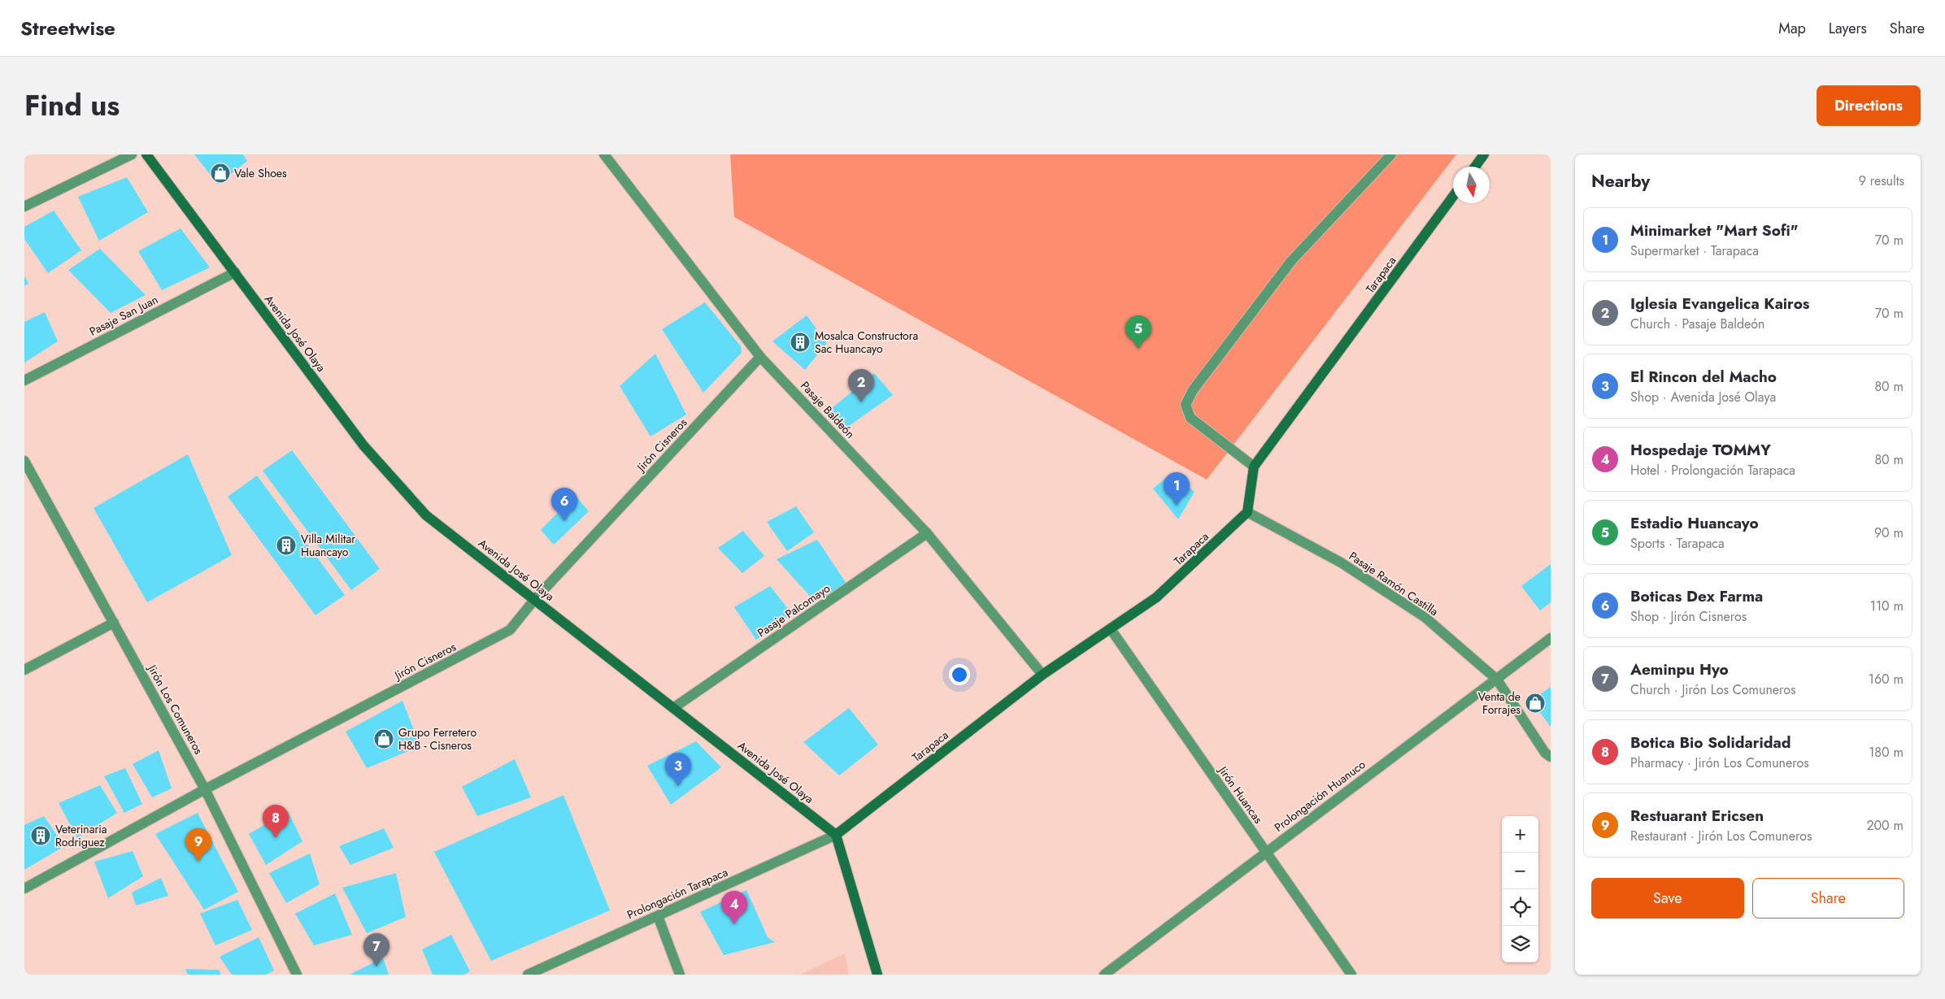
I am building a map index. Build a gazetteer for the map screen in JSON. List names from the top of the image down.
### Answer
{
  "streets": {
    "street": [
      "Tarapaca",
      "Pasaje San Juan",
      "Avenida José Olaya",
      "Pasaje Baldeón",
      "Jirón Cisneros",
      "Pasaje Ramón Castilla",
      "Pasaje Palcomayo",
      "Jirón Los Comuneros",
      "Jirón Huancas",
      "Prolongación Huanuco",
      "Prolongación Tarapaca"
    ]
  },
  "crossings": [
    ["Tarapaca", "Avenida José Olaya"],
    ["Tarapaca", "Pasaje Baldeón"],
    ["Tarapaca", "Pasaje Ramón Castilla"],
    ["Tarapaca", "Jirón Huancas"],
    ["Tarapaca", "Prolongación Tarapaca"],
    ["Pasaje San Juan", "Avenida José Olaya"],
    ["Avenida José Olaya", "Jirón Cisneros"],
    ["Avenida José Olaya", "Pasaje Palcomayo"],
    ["Avenida José Olaya", "Prolongación Tarapaca"],
    ["Pasaje Baldeón", "Jirón Cisneros"],
    ["Pasaje Baldeón", "Pasaje Palcomayo"],
    ["Jirón Cisneros", "Jirón Los Comuneros"],
    ["Pasaje Ramón Castilla", "Prolongación Huanuco"],
    ["Jirón Huancas", "Prolongación Huanuco"]
  ],
  "places": {
    "shop": ["Vale Shoes", "Venta de Forrajes", "Grupo Ferretero H&B - Cisneros"],
    "building": ["Mosalca Constructora Sac Huancayo", "Villa Militar Huancayo", "Veterinaria Rodriguez"]
  },
  "north": "bottom",
  "page": {
    "header": "Streetwise",
    "nav": ["Map", "Layers", "Share"],
    "title": "Find us",
    "buttons": [
      "Directions",
      ["Save", "Share"]
    ],
    "heading": ["Nearby", "9 results"],
    "list": [
      {
        "mark": "1",
        "name": "Minimarket \"Mart Sofi\"",
        "note": "Supermarket · Tarapaca",
        "value": "70 m"
      },
      {
        "mark": "2",
        "name": "Iglesia Evangelica Kairos",
        "note": "Church · Pasaje Baldeón",
        "value": "70 m"
      },
      {
        "mark": "3",
        "name": "El Rincon del Macho",
        "note": "Shop · Avenida José Olaya",
        "value": "80 m"
      },
      {
        "mark": "4",
        "name": "Hospedaje TOMMY",
        "note": "Hotel · Prolongación Tarapaca",
        "value": "80 m"
      },
      {
        "mark": "5",
        "name": "Estadio Huancayo",
        "note": "Sports · Tarapaca",
        "value": "90 m"
      },
      {
        "mark": "6",
        "name": "Boticas Dex Farma",
        "note": "Shop · Jirón Cisneros",
        "value": "110 m"
      },
      {
        "mark": "7",
        "name": "Aeminpu Hyo",
        "note": "Church · Jirón Los Comuneros",
        "value": "160 m"
      },
      {
        "mark": "8",
        "name": "Botica Bio Solidaridad",
        "note": "Pharmacy · Jirón Los Comuneros",
        "value": "180 m"
      },
      {
        "mark": "9",
        "name": "Restuarant Ericsen",
        "note": "Restaurant · Jirón Los Comuneros",
        "value": "200 m"
      }
    ],
    "pins": [
      "5",
      "2",
      "1",
      "6",
      "3",
      "8",
      "9",
      "4",
      "7"
    ],
    "map_buttons": ["+", "−"]
  }
}
